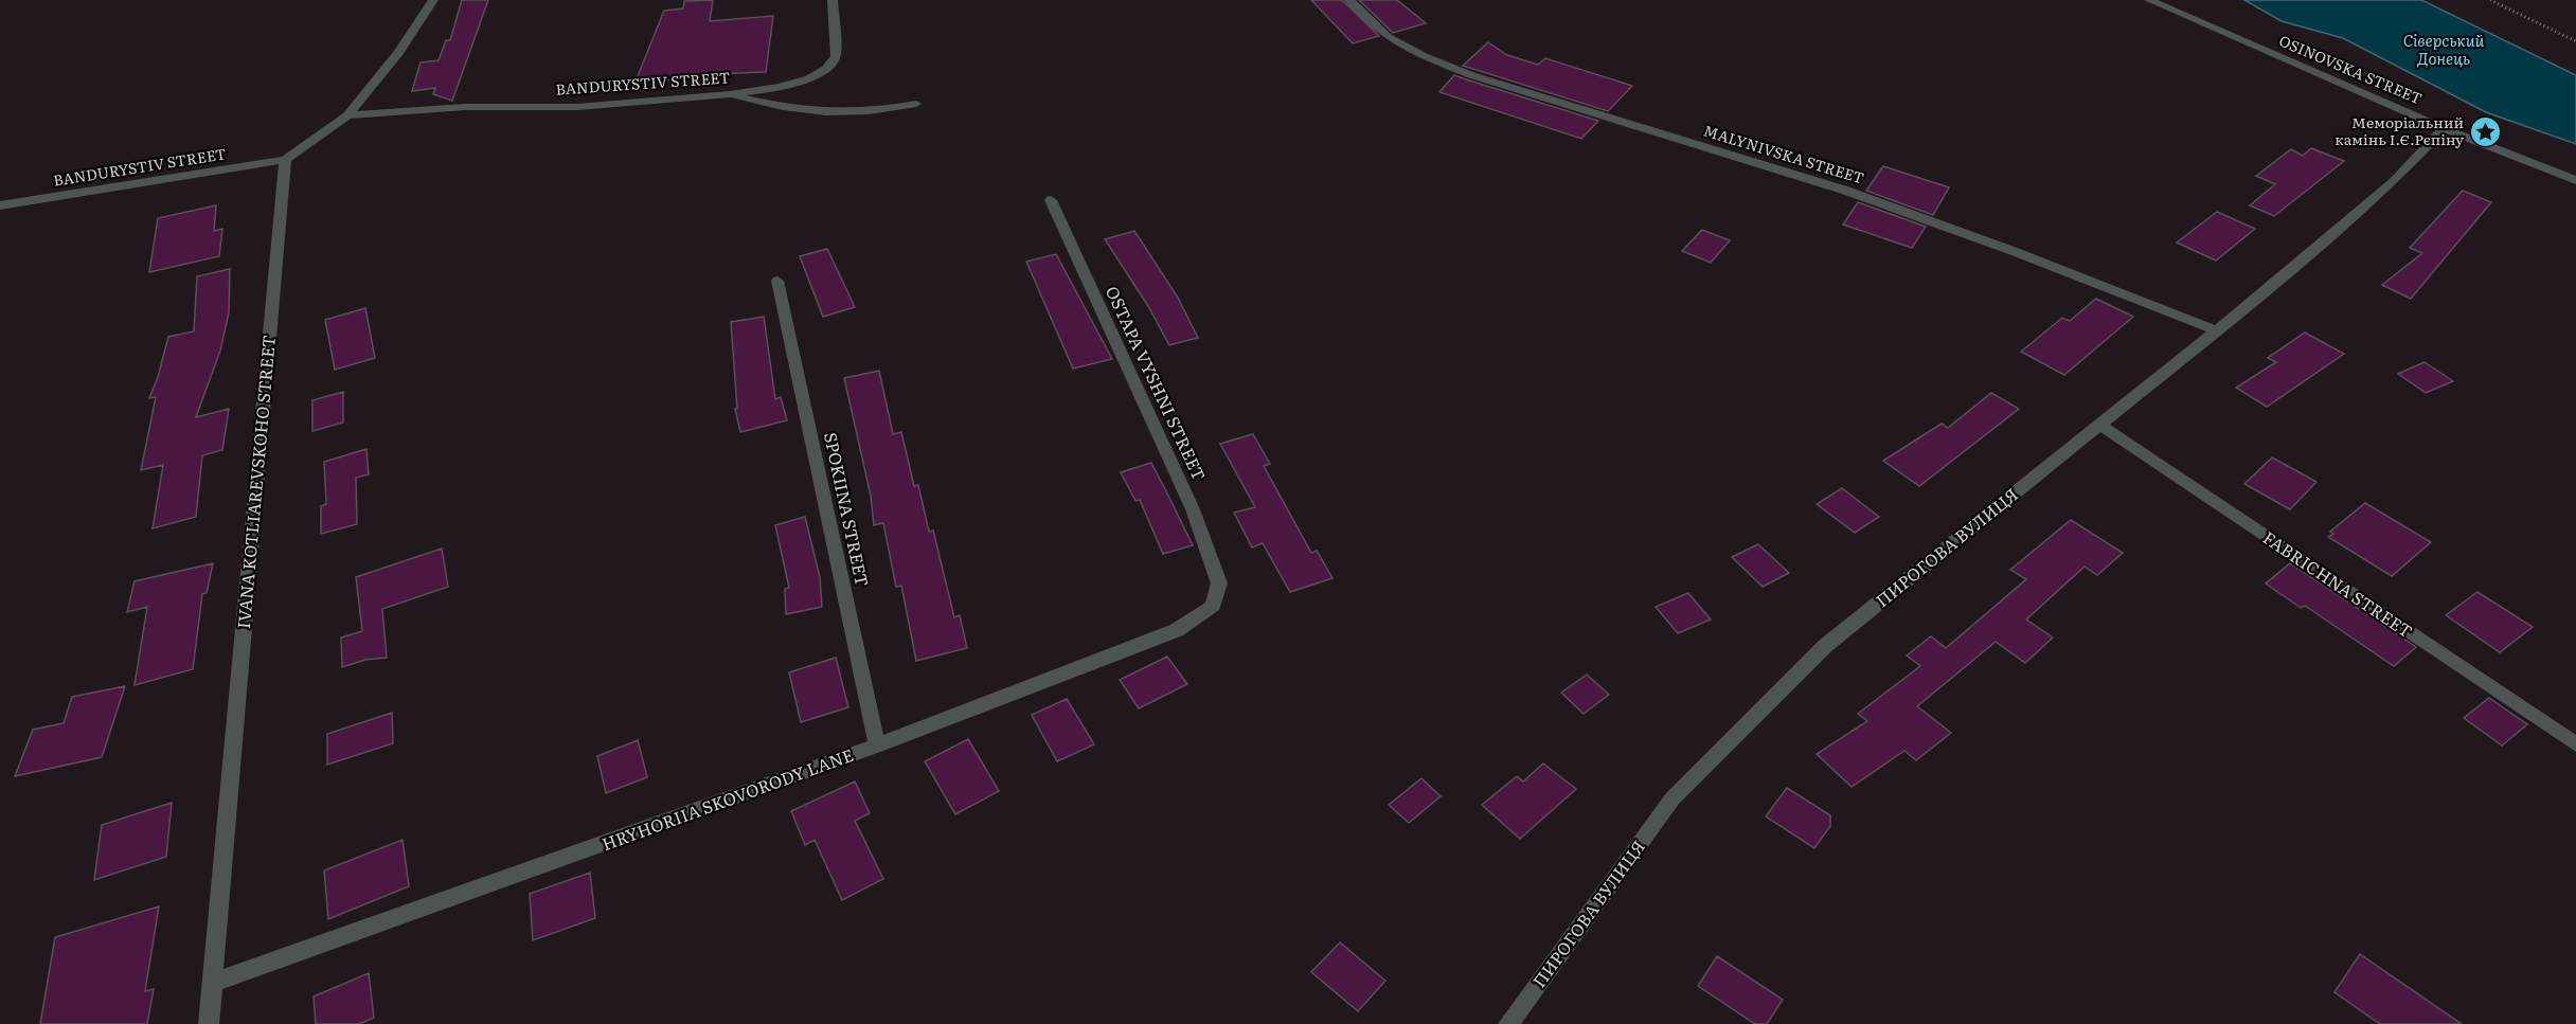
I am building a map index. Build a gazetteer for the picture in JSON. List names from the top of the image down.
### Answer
{
  "streets": {
    "street": [
      "OSINOVSKA STREET",
      "BANDURYSTIV STREET",
      "MALYNIVSKA STREET",
      "OSTAPA VYSHNI STREET",
      "IVANA KOTLIAREVSKOHO STREET",
      "SPOKIINA STREET",
      "ПИРОГОВА ВУЛИЦЯ",
      "FABRICHNA STREET",
      "HRYHORIIA SKOVORODY LANE"
    ]
  },
  "crossings": [
    ["OSINOVSKA STREET", "ПИРОГОВА ВУЛИЦЯ"],
    ["BANDURYSTIV STREET", "IVANA KOTLIAREVSKOHO STREET"],
    ["MALYNIVSKA STREET", "ПИРОГОВА ВУЛИЦЯ"],
    ["OSTAPA VYSHNI STREET", "HRYHORIIA SKOVORODY LANE"],
    ["IVANA KOTLIAREVSKOHO STREET", "HRYHORIIA SKOVORODY LANE"],
    ["SPOKIINA STREET", "HRYHORIIA SKOVORODY LANE"],
    ["ПИРОГОВА ВУЛИЦЯ", "FABRICHNA STREET"]
  ],
  "water": ["Сіверський Донець"],
  "places": {
    "place": ["Меморіальний камінь І.Є.Рєпіну"]
  }
}
